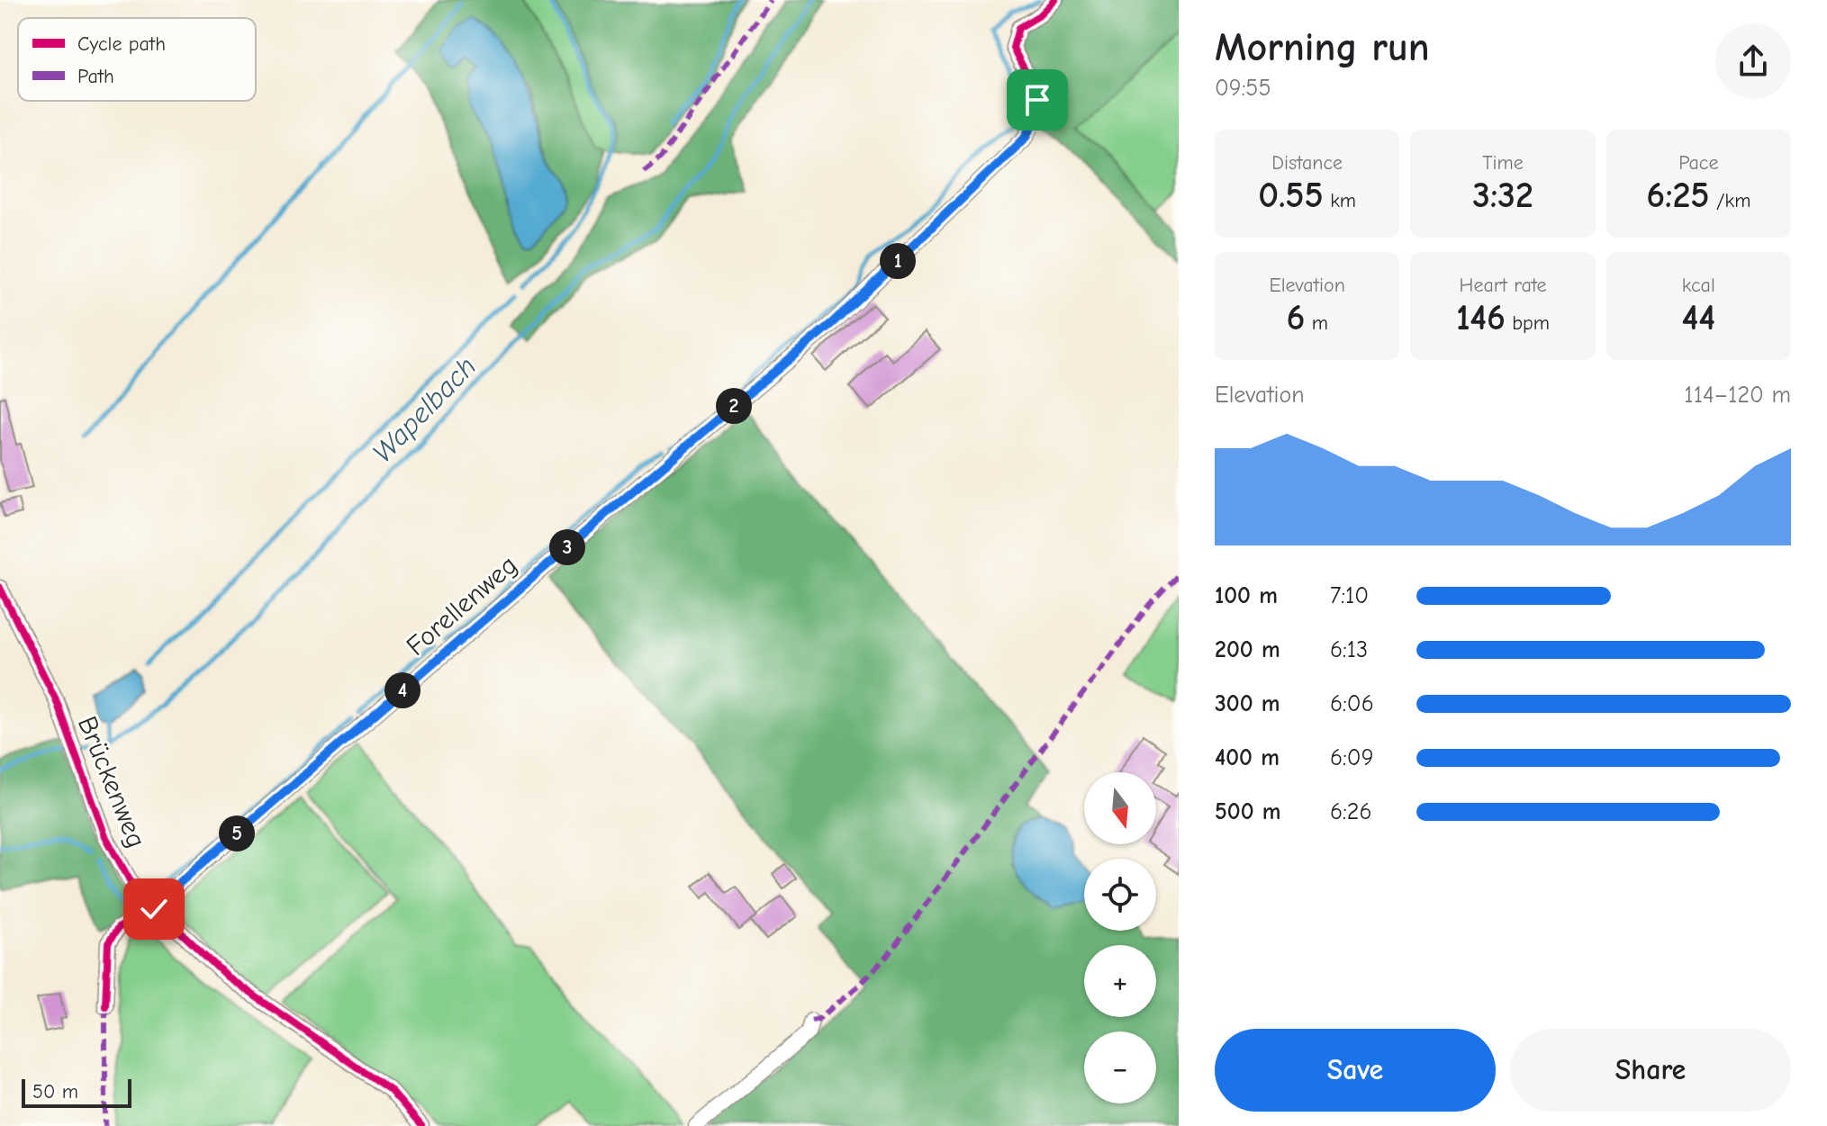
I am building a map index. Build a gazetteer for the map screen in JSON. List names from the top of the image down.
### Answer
{
  "streets": {
    "street": ["Forellenweg", "Brückenweg"]
  },
  "crossings": [
    ["Forellenweg", "Brückenweg"]
  ],
  "water": ["Wapelbach"],
  "legend": ["Cycle path", "Path"],
  "scale_bar": "50 m",
  "north": "bottom",
  "page": {
    "heading": ["Morning run", "09:55"],
    "stats": [
      ["Distance", "0.55 km"],
      ["Time", "3:32"],
      ["Pace", "6:25 /km"],
      ["Elevation", "6 m"],
      ["Heart rate", "146 bpm"],
      ["kcal", "44"]
    ],
    "pins": [
      "1",
      "2",
      "3",
      "4",
      "5"
    ],
    "chart": ["Elevation", "114–120 m"],
    "list": [
      {
        "name": "100 m",
        "note": "7:10"
      },
      {
        "name": "200 m",
        "note": "6:13"
      },
      {
        "name": "300 m",
        "note": "6:06"
      },
      {
        "name": "400 m",
        "note": "6:09"
      },
      {
        "name": "500 m",
        "note": "6:26"
      }
    ],
    "map_buttons": ["+", "−"],
    "buttons": ["Save", "Share"],
    "scale": "50 m"
  }
}
